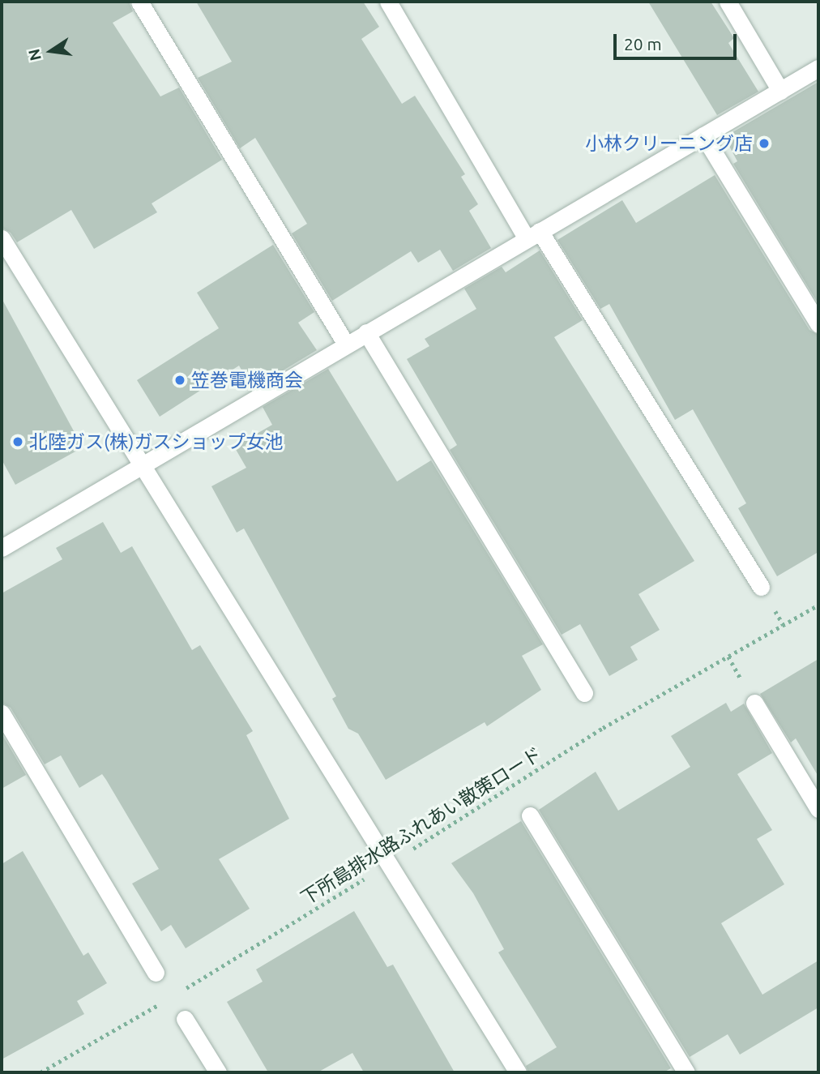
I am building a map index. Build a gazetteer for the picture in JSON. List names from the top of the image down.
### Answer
{
  "streets": {
    "path": ["下所島排水路ふれあい散策ロード"]
  },
  "places": ["小林クリーニング店", "笠巻電機商会", "北陸ガス(株)ガスショップ女池"],
  "scale_bar": "20 m",
  "north": "left"
}
